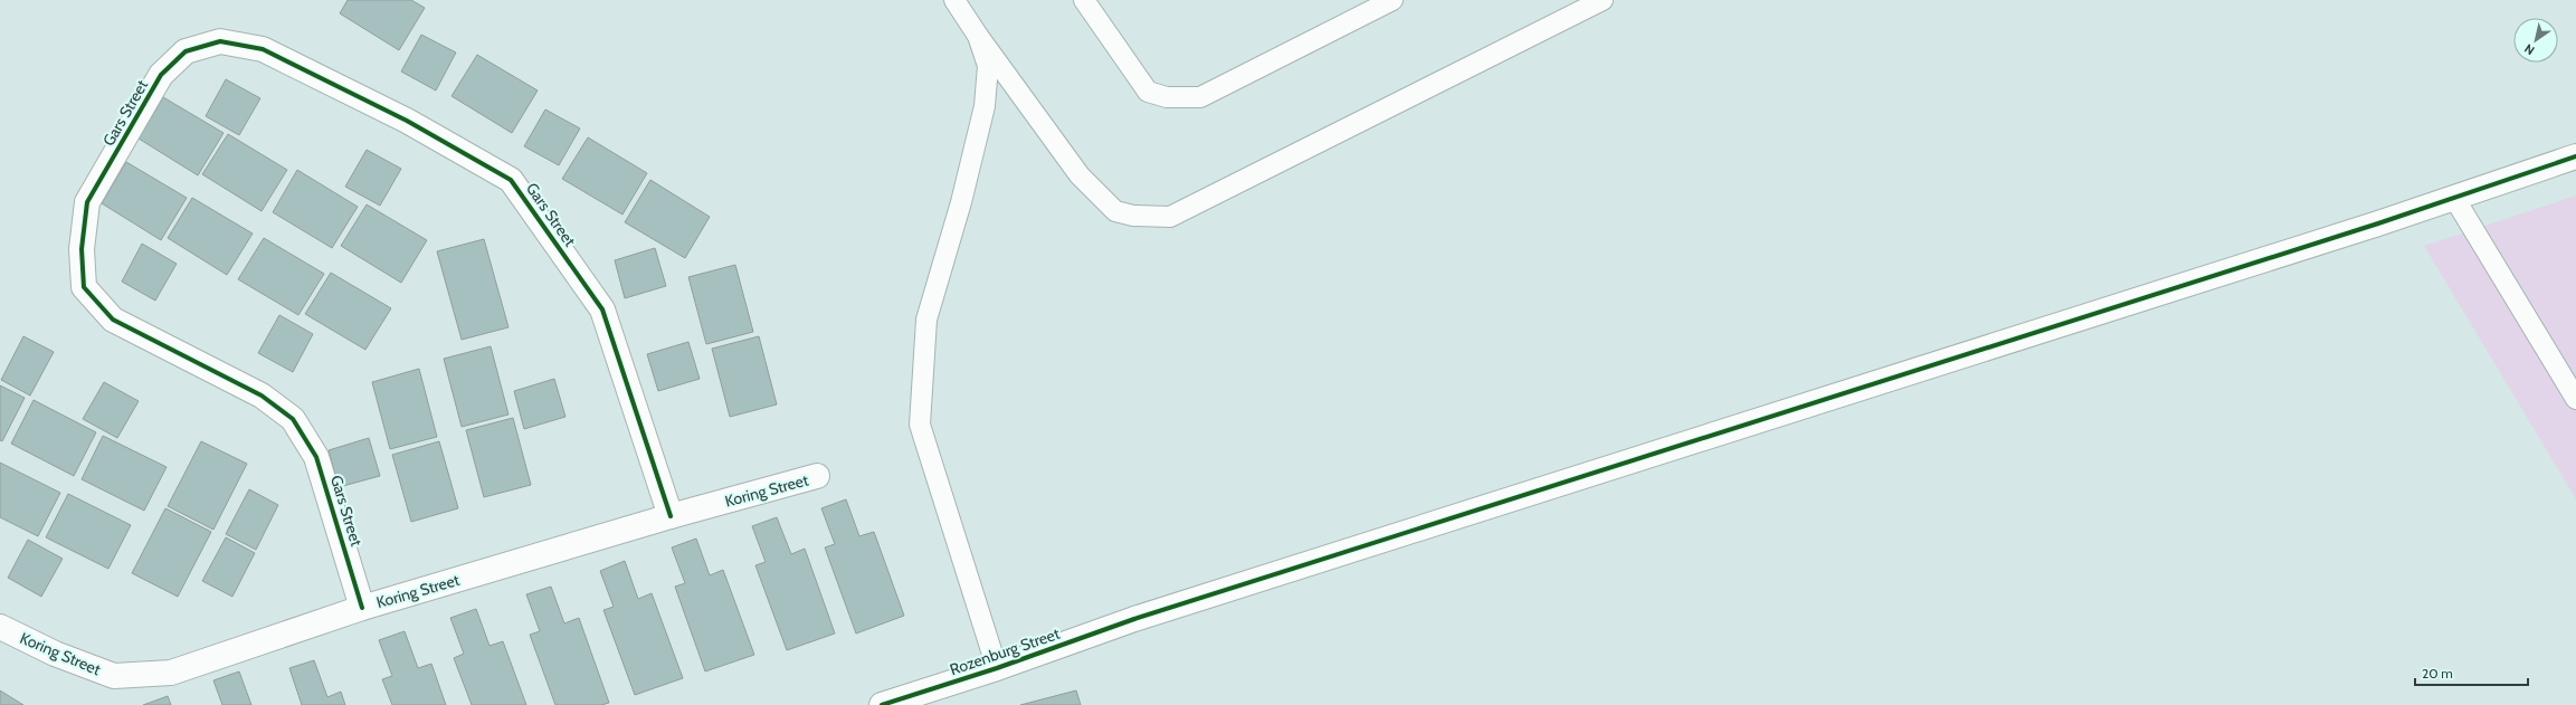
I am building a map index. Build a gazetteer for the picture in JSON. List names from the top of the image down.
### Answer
{
  "streets": {
    "street": ["Gars Street", "Koring Street", "Rozenburg Street"]
  },
  "crossings": [
    ["Gars Street", "Koring Street"]
  ],
  "scale_bar": "20 m",
  "north": "bottom left"
}
